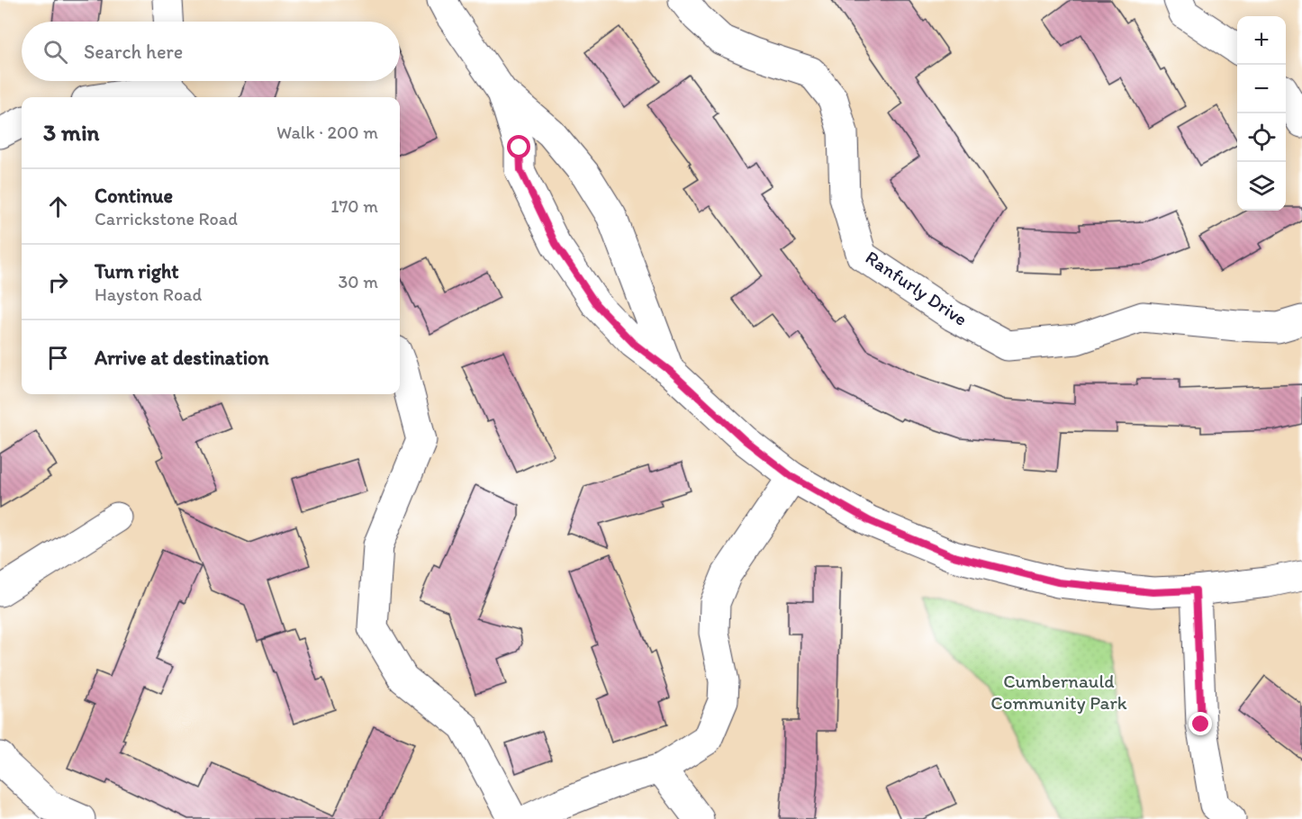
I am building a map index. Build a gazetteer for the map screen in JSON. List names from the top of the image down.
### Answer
{
  "streets": {
    "street": ["Ranfurly Drive"]
  },
  "parks": ["Cumbernauld Community Park"],
  "page": {
    "map_buttons": ["+", "−"],
    "search": "Search here",
    "heading": ["3 min", "Walk · 200 m"],
    "list": [
      ["Continue", "Carrickstone Road", "170 m"],
      ["Turn right", "Hayston Road", "30 m"],
      "Arrive at destination"
    ]
  }
}
